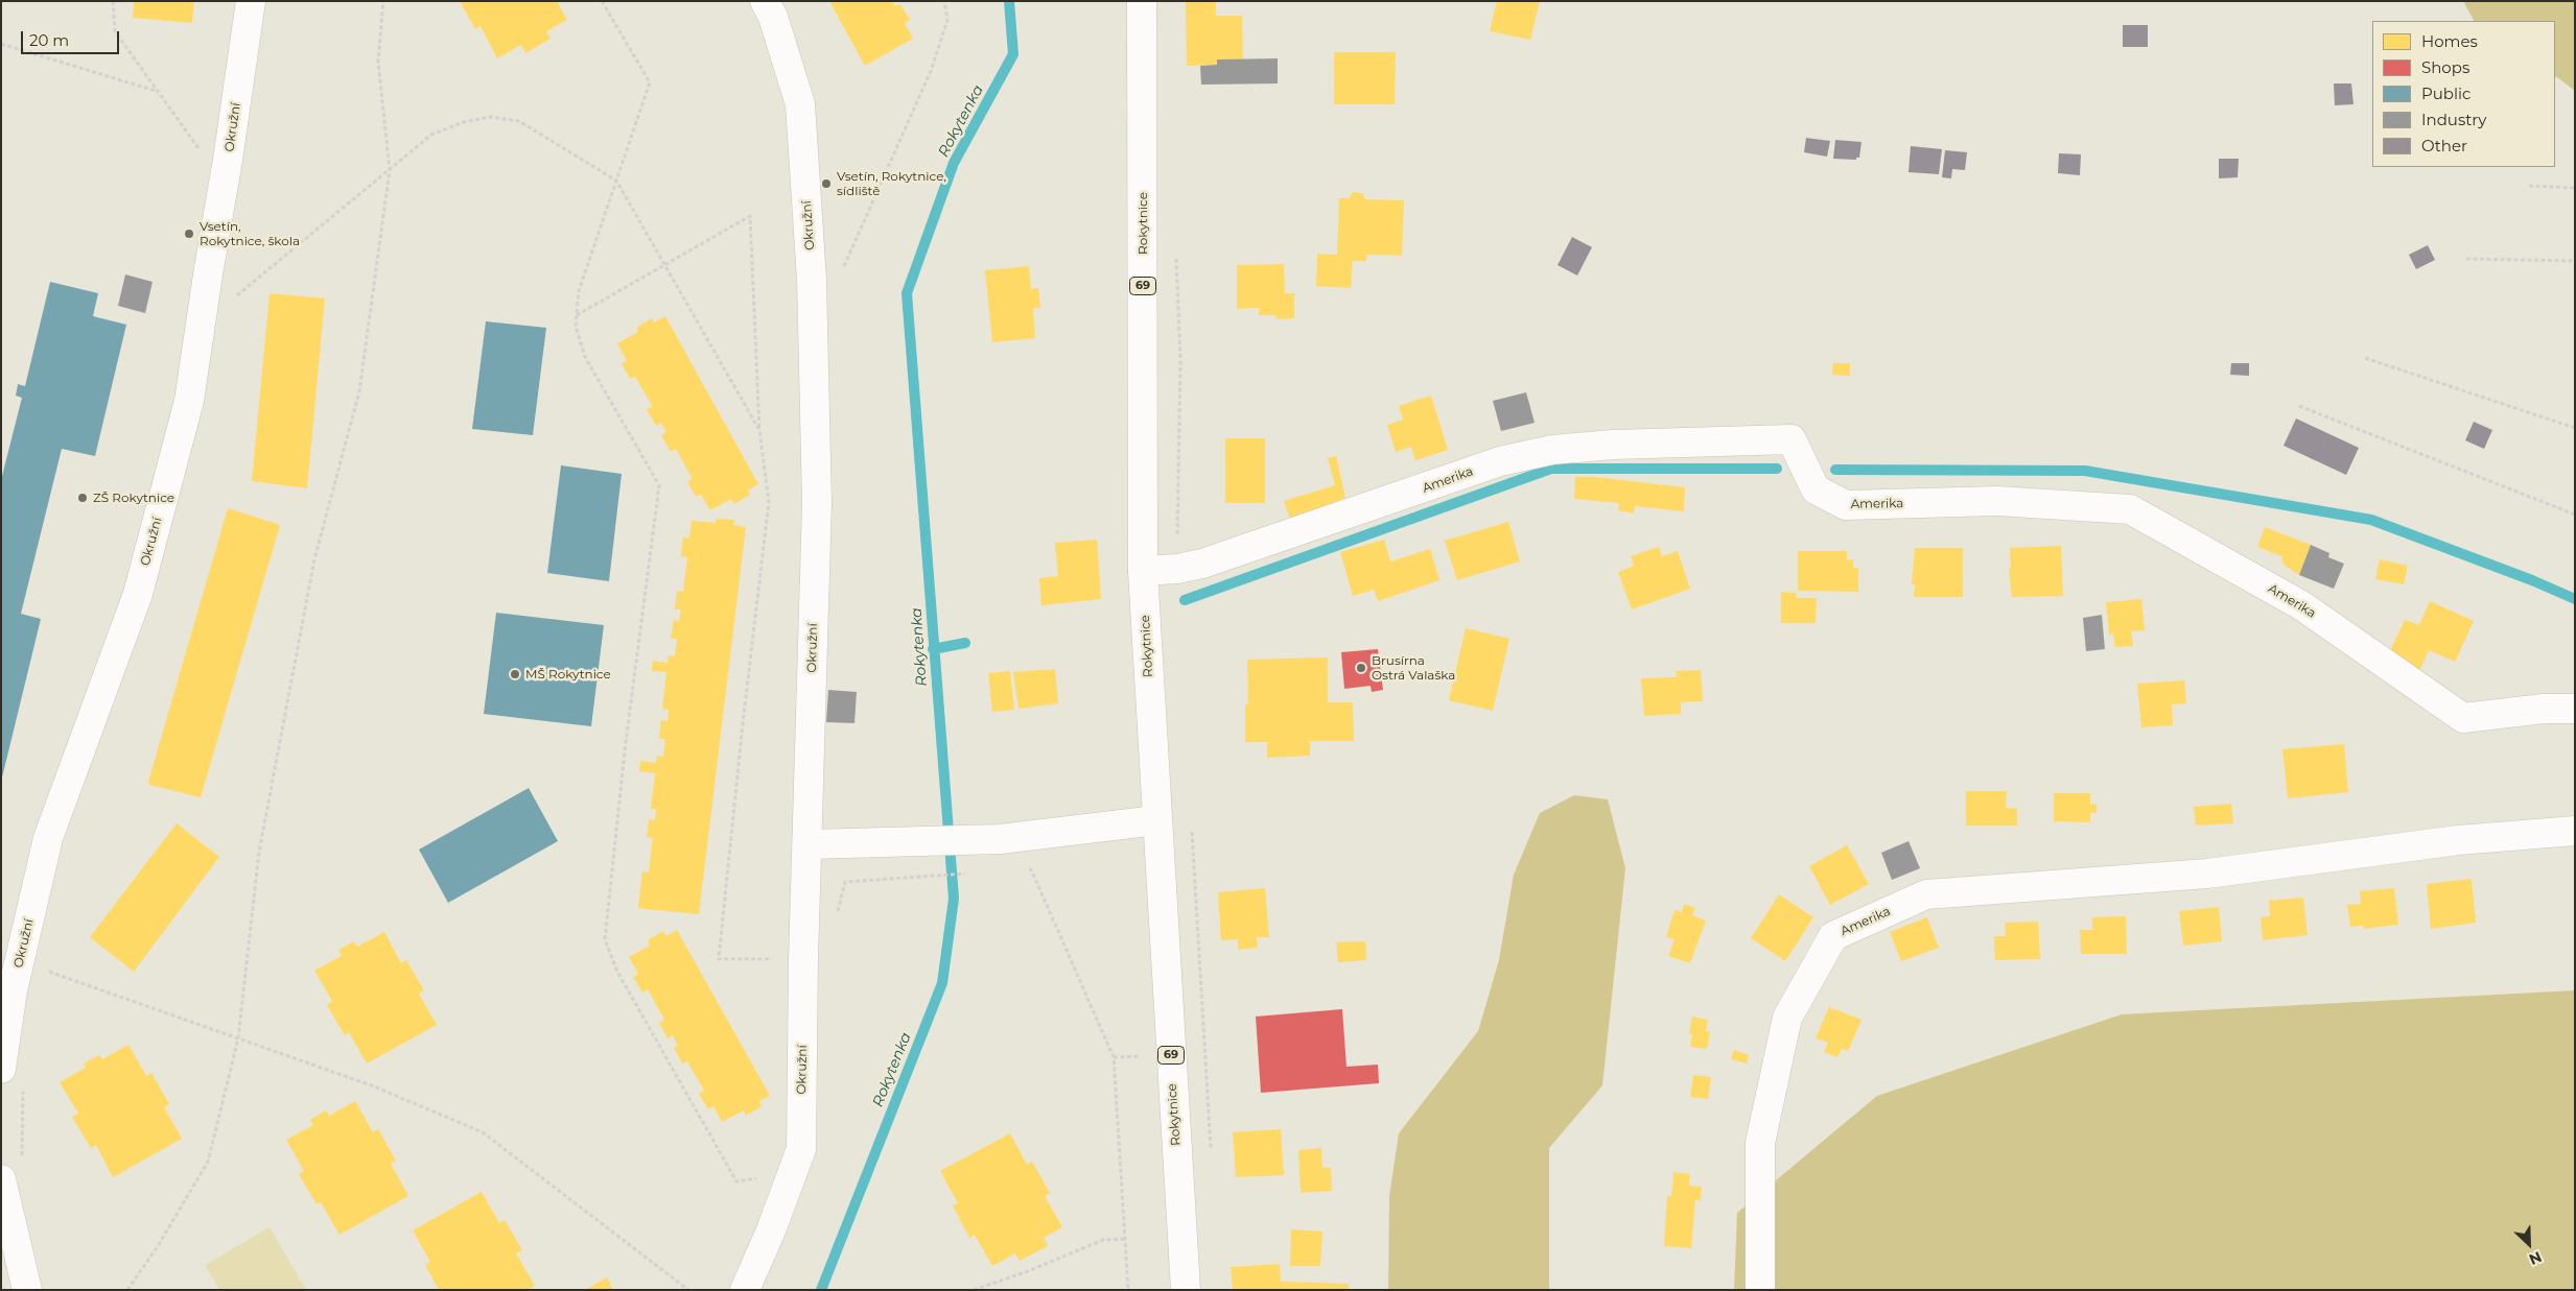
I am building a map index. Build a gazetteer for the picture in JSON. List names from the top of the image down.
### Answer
{
  "streets": {
    "street": [
      "Okružní",
      "Rokytnice",
      "69",
      "Amerika"
    ]
  },
  "crossings": [
    ["Rokytnice", "Amerika"]
  ],
  "water": ["Rokytenka"],
  "places": [
    "Vsetín, Rokytnice, sídliště",
    "Vsetín, Rokytnice, škola",
    "ZŠ Rokytnice",
    "Brusírna Ostrá Valaška",
    "MŠ Rokytnice"
  ],
  "legend": [
    "Homes",
    "Shops",
    "Public",
    "Industry",
    "Other"
  ],
  "scale_bar": "20 m",
  "north": "bottom right"
}
